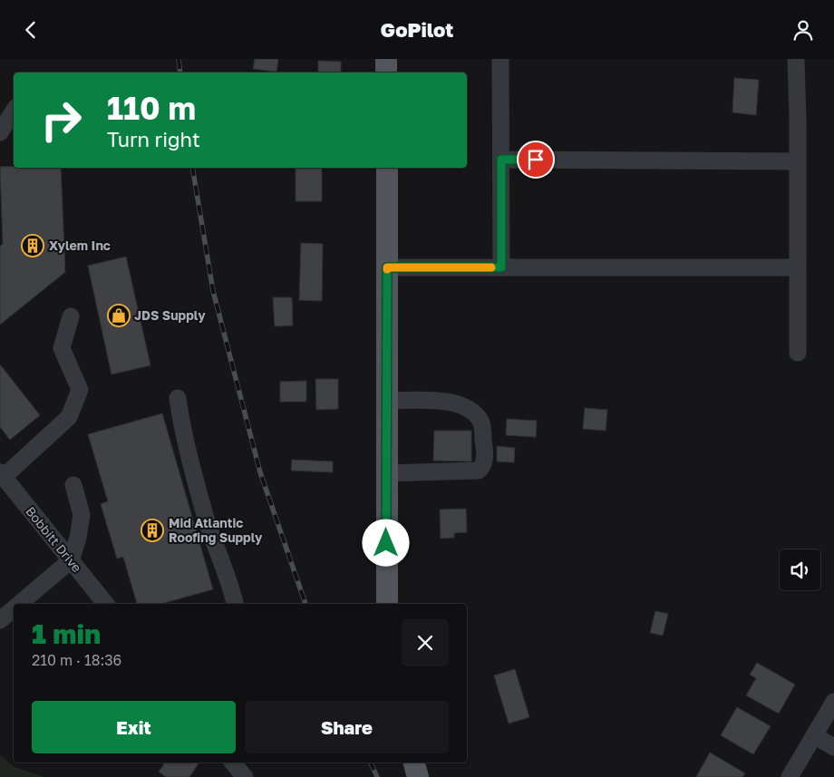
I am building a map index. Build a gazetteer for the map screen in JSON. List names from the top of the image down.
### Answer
{
  "streets": {
    "street": ["Bobbitt Drive"]
  },
  "places": {
    "building": ["Xylem Inc", "Mid Atlantic Roofing Supply"],
    "shop": ["JDS Supply"]
  },
  "page": {
    "header": "GoPilot",
    "turn": ["110 m", "Turn right"],
    "heading": ["1 min", "210 m · 18:36"],
    "buttons": ["Exit", "Share"]
  }
}
